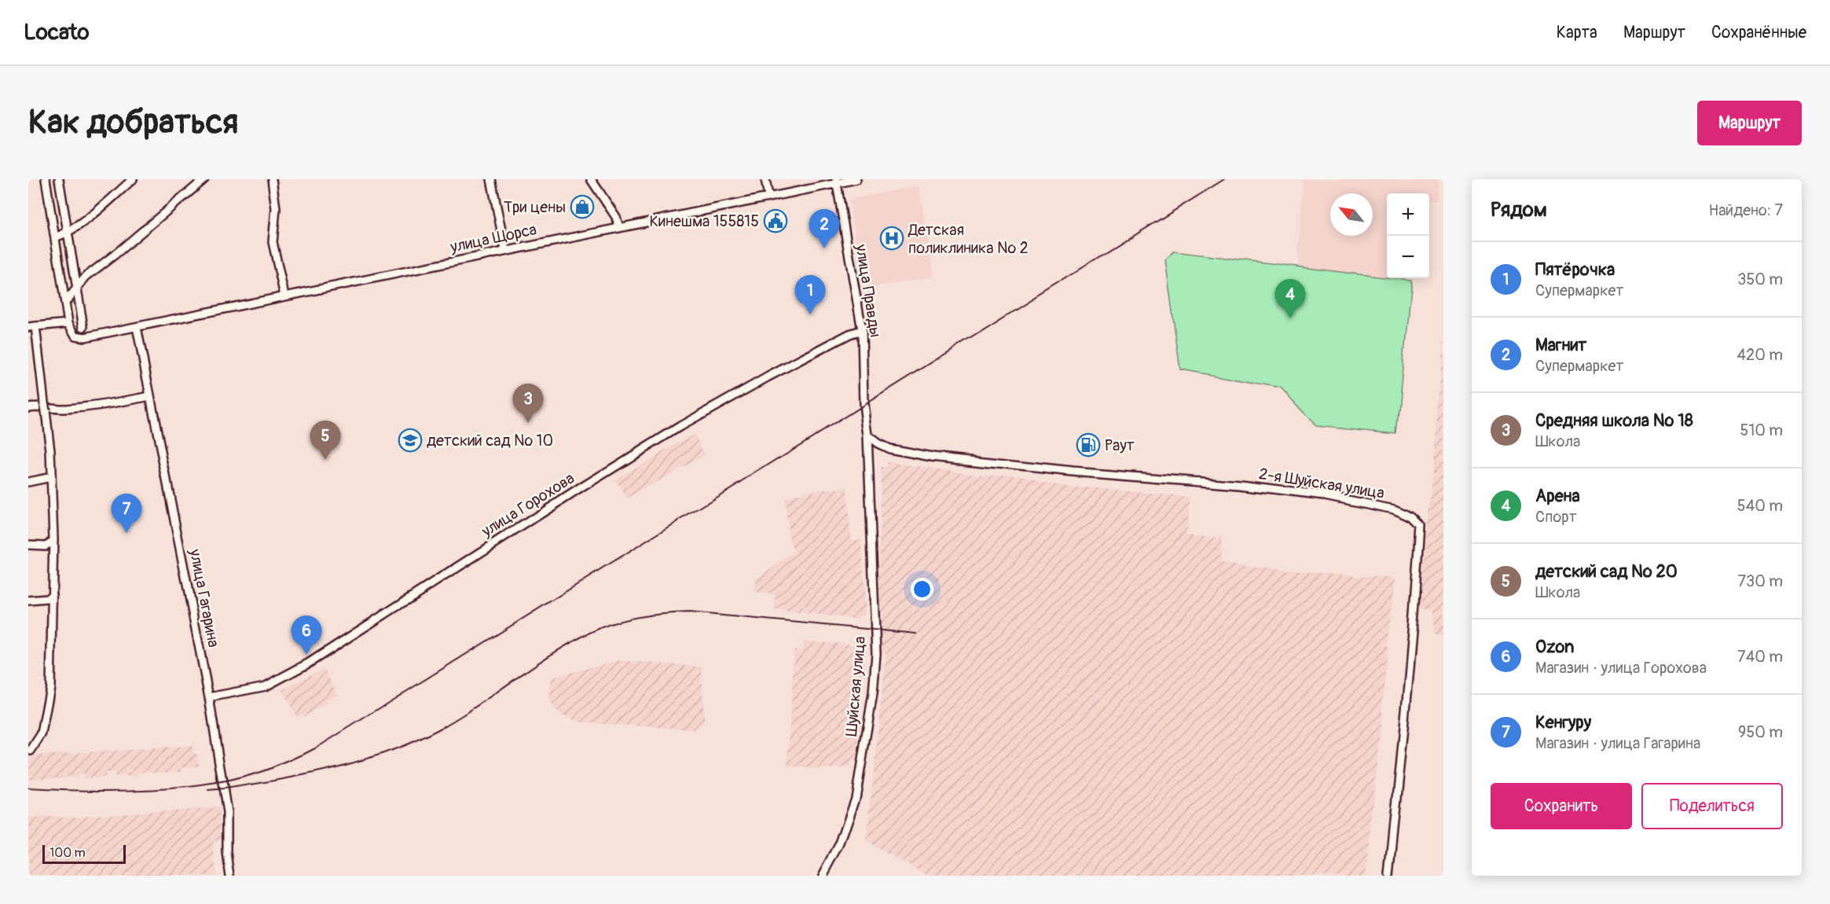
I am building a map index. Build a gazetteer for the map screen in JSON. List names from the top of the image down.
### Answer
{
  "streets": {
    "street": [
      "улица Щорса",
      "улица Правды",
      "2-я Шуйская улица",
      "улица Горохова",
      "улица Гагарина",
      "Шуйская улица"
    ]
  },
  "crossings": [
    ["улица Щорса", "улица Правды"],
    ["улица Щорса", "улица Гагарина"],
    ["улица Правды", "2-я Шуйская улица"],
    ["улица Правды", "улица Горохова"],
    ["улица Правды", "Шуйская улица"],
    ["2-я Шуйская улица", "Шуйская улица"],
    ["улица Горохова", "улица Гагарина"]
  ],
  "places": {
    "shop": ["Три цены"],
    "public building": ["Кинешма 155815"],
    "hospital": ["Детская поликлиника № 2"],
    "school or university": ["детский сад № 10"],
    "fuel station": ["Раут"]
  },
  "scale_bar": "100 m",
  "north": "top left",
  "page": {
    "header": "Locato",
    "nav": ["Карта", "Маршрут", "Сохранённые"],
    "buttons": [
      "Маршрут",
      ["Сохранить", "Поделиться"]
    ],
    "title": "Как добраться",
    "heading": ["Рядом", "Найдено: 7"],
    "map_buttons": ["+", "−"],
    "pins": [
      "2",
      "1",
      "4",
      "3",
      "5",
      "7",
      "6"
    ],
    "list": [
      {
        "mark": "1",
        "name": "Пятёрочка",
        "note": "Супермаркет",
        "value": "350 m"
      },
      {
        "mark": "2",
        "name": "Магнит",
        "note": "Супермаркет",
        "value": "420 m"
      },
      {
        "mark": "3",
        "name": "Средняя школа № 18",
        "note": "Школа",
        "value": "510 m"
      },
      {
        "mark": "4",
        "name": "Арена",
        "note": "Спорт",
        "value": "540 m"
      },
      {
        "mark": "5",
        "name": "детский сад № 20",
        "note": "Школа",
        "value": "730 m"
      },
      {
        "mark": "6",
        "name": "Ozon",
        "note": "Магазин · улица Горохова",
        "value": "740 m"
      },
      {
        "mark": "7",
        "name": "Кенгуру",
        "note": "Магазин · улица Гагарина",
        "value": "950 m"
      }
    ],
    "scale": "100 m"
  }
}
